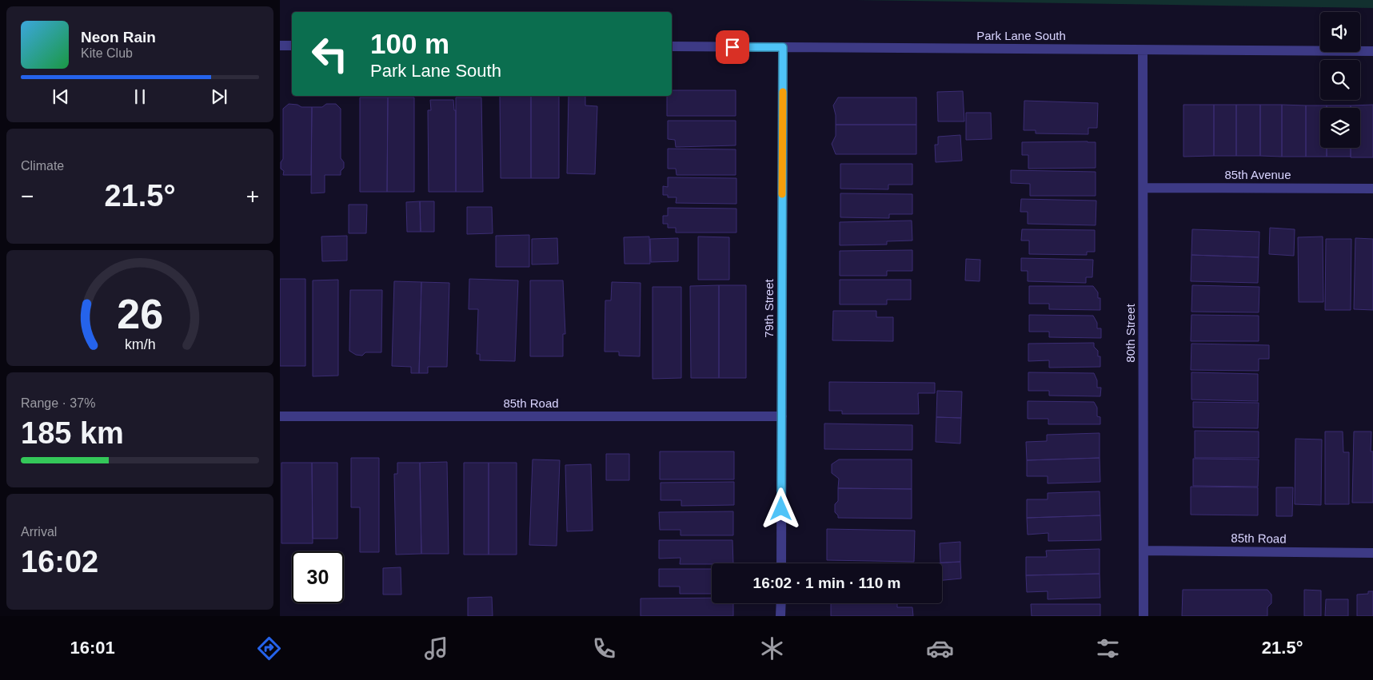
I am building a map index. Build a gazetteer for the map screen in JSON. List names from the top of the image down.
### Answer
{
  "streets": {
    "street": [
      "Park Lane South",
      "85th Avenue",
      "79th Street",
      "80th Street",
      "85th Road"
    ]
  },
  "crossings": [
    ["Park Lane South", "79th Street"],
    ["Park Lane South", "80th Street"],
    ["85th Avenue", "80th Street"],
    ["79th Street", "85th Road"],
    ["80th Street", "85th Road"]
  ],
  "page": {
    "turn": ["100 m", "Park Lane South"],
    "song": ["Neon Rain", "Kite Club"],
    "tile": [
      "Climate",
      ["Range · 37%", "185 km"],
      ["Arrival", "16:02"]
    ],
    "heat": ["−", "21.5°", "+"],
    "limit": "30",
    "trip": "16:02 · 1 min · 110 m",
    "tabs": ["16:01", "21.5°"],
    "gauge": ["26", "km/h"]
  }
}
